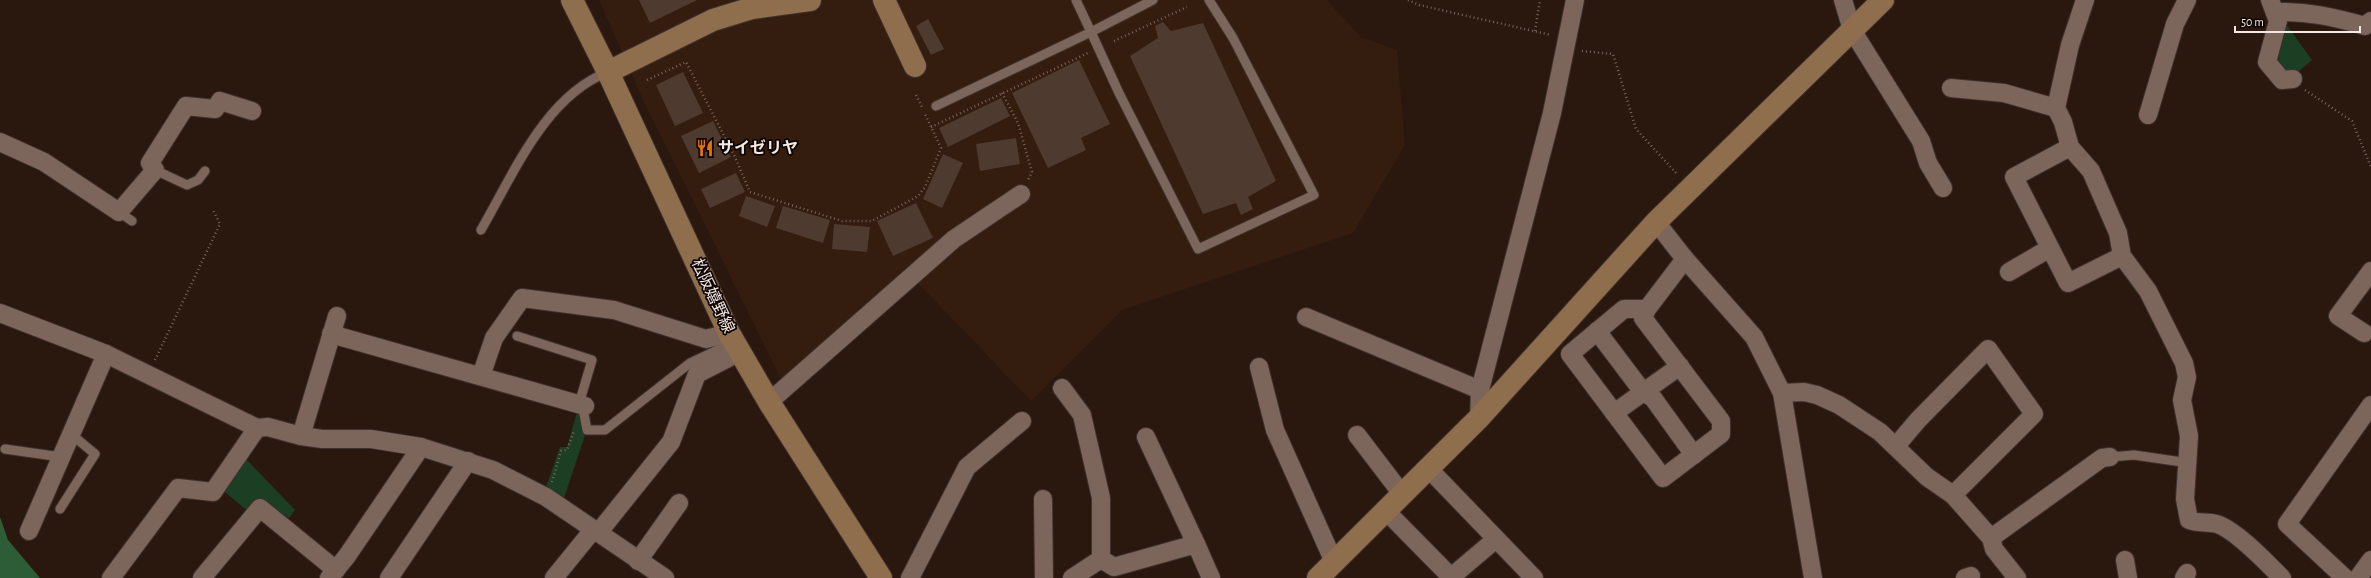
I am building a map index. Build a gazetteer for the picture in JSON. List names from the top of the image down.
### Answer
{
  "streets": {
    "street": ["松阪嬉野線"]
  },
  "places": {
    "restaurant": ["サイゼリヤ"]
  },
  "scale_bar": "50 m"
}
